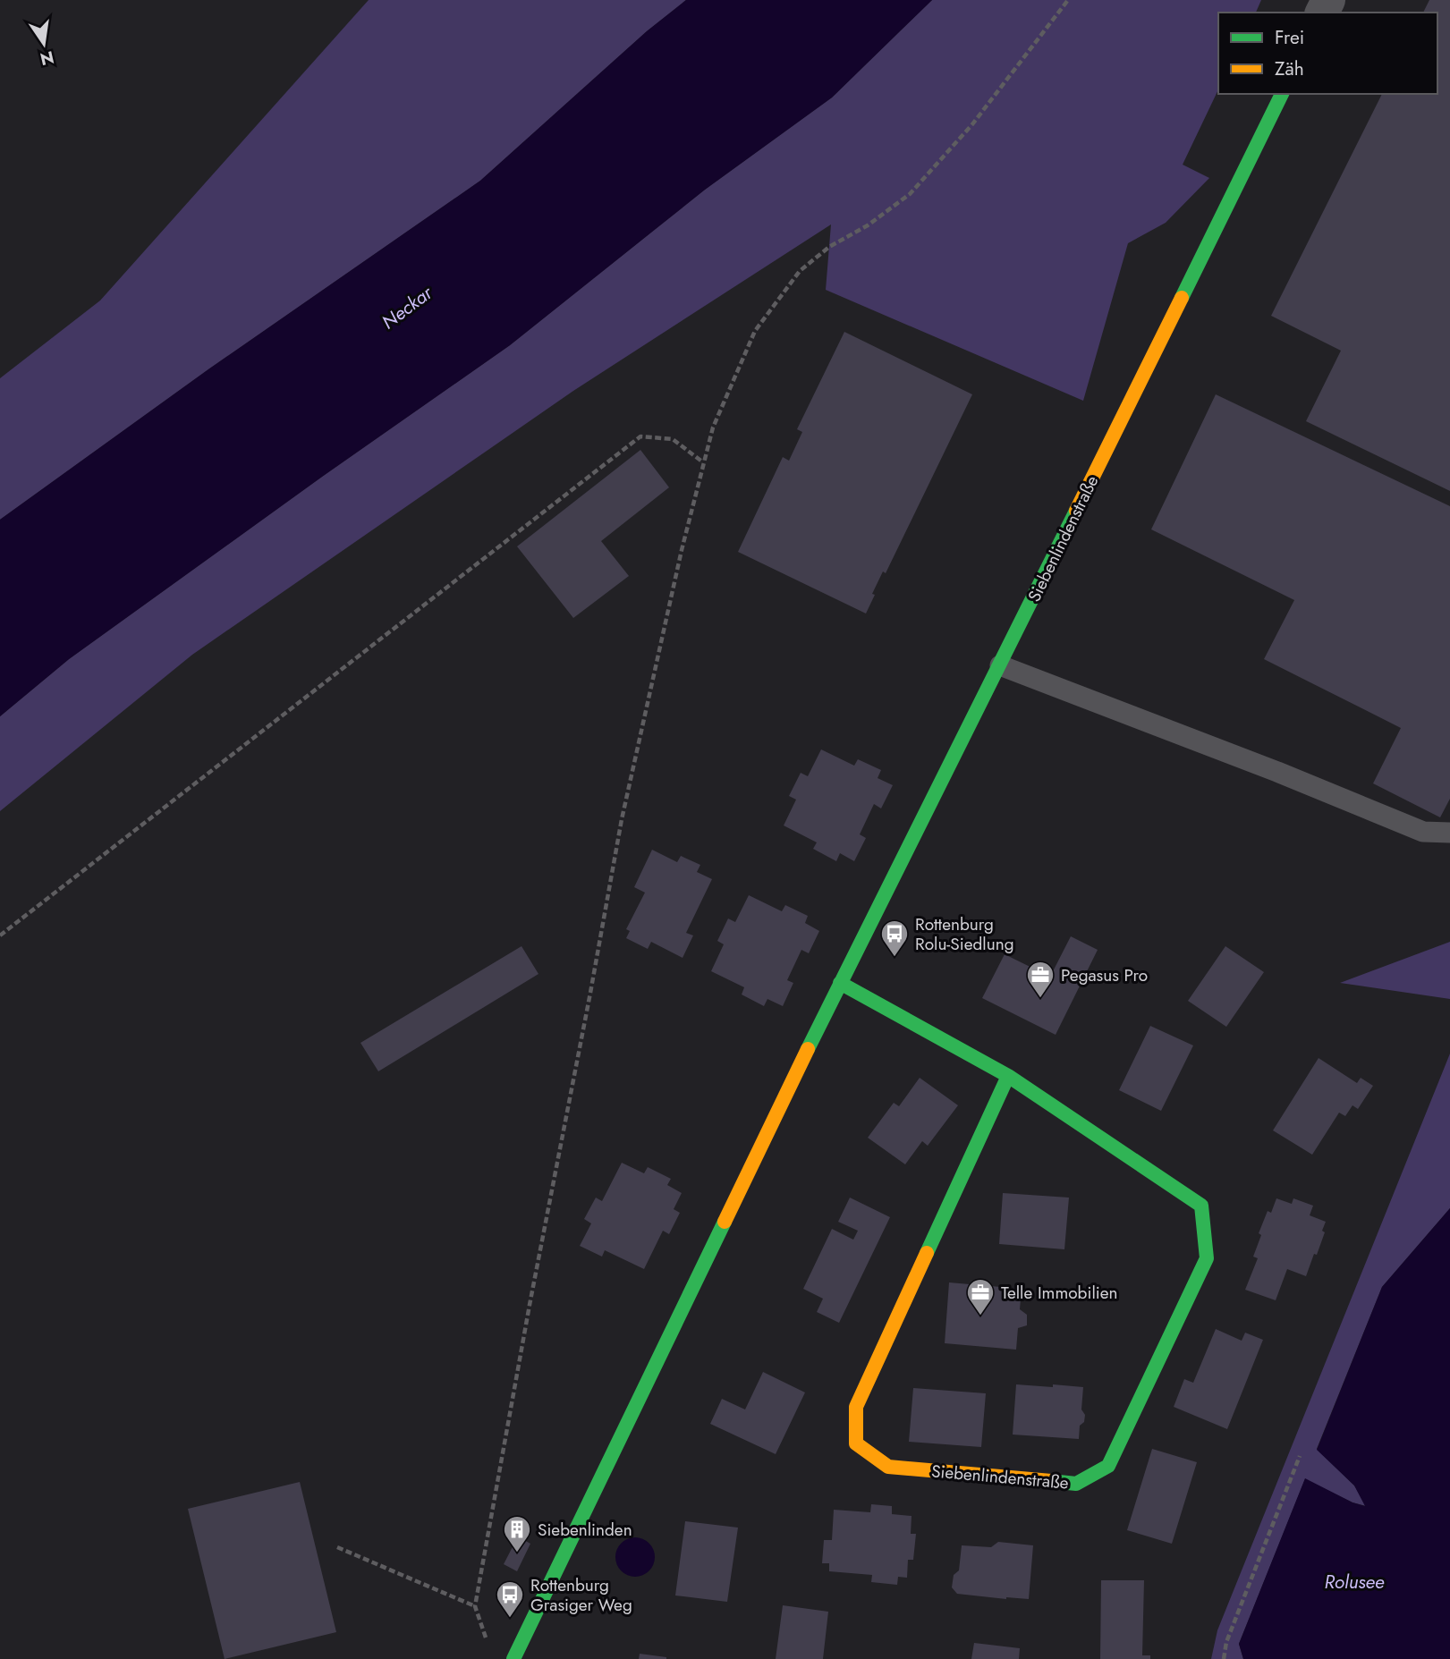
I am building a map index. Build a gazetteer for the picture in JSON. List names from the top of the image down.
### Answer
{
  "streets": {
    "street": ["Siebenlindenstraße"]
  },
  "water": ["Neckar", "Rolusee"],
  "places": {
    "bus stop": ["Rottenburg Rolu-Siedlung", "Rottenburg Grasiger Weg"],
    "office": ["Pegasus Pro", "Telle Immobilien"],
    "building": ["Siebenlinden"]
  },
  "legend": ["Frei", "Zäh"],
  "north": "bottom"
}
